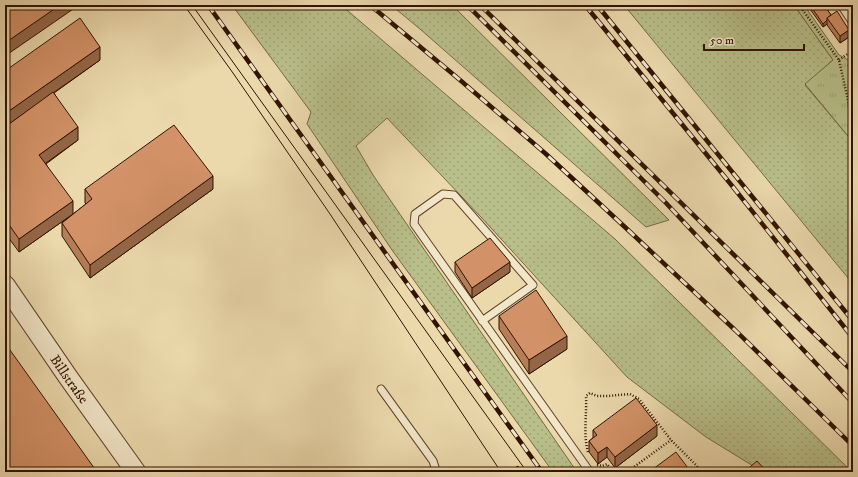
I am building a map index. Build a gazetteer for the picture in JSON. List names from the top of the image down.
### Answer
{
  "streets": {
    "street": ["Billstraße"]
  },
  "scale_bar": "50 m"
}
